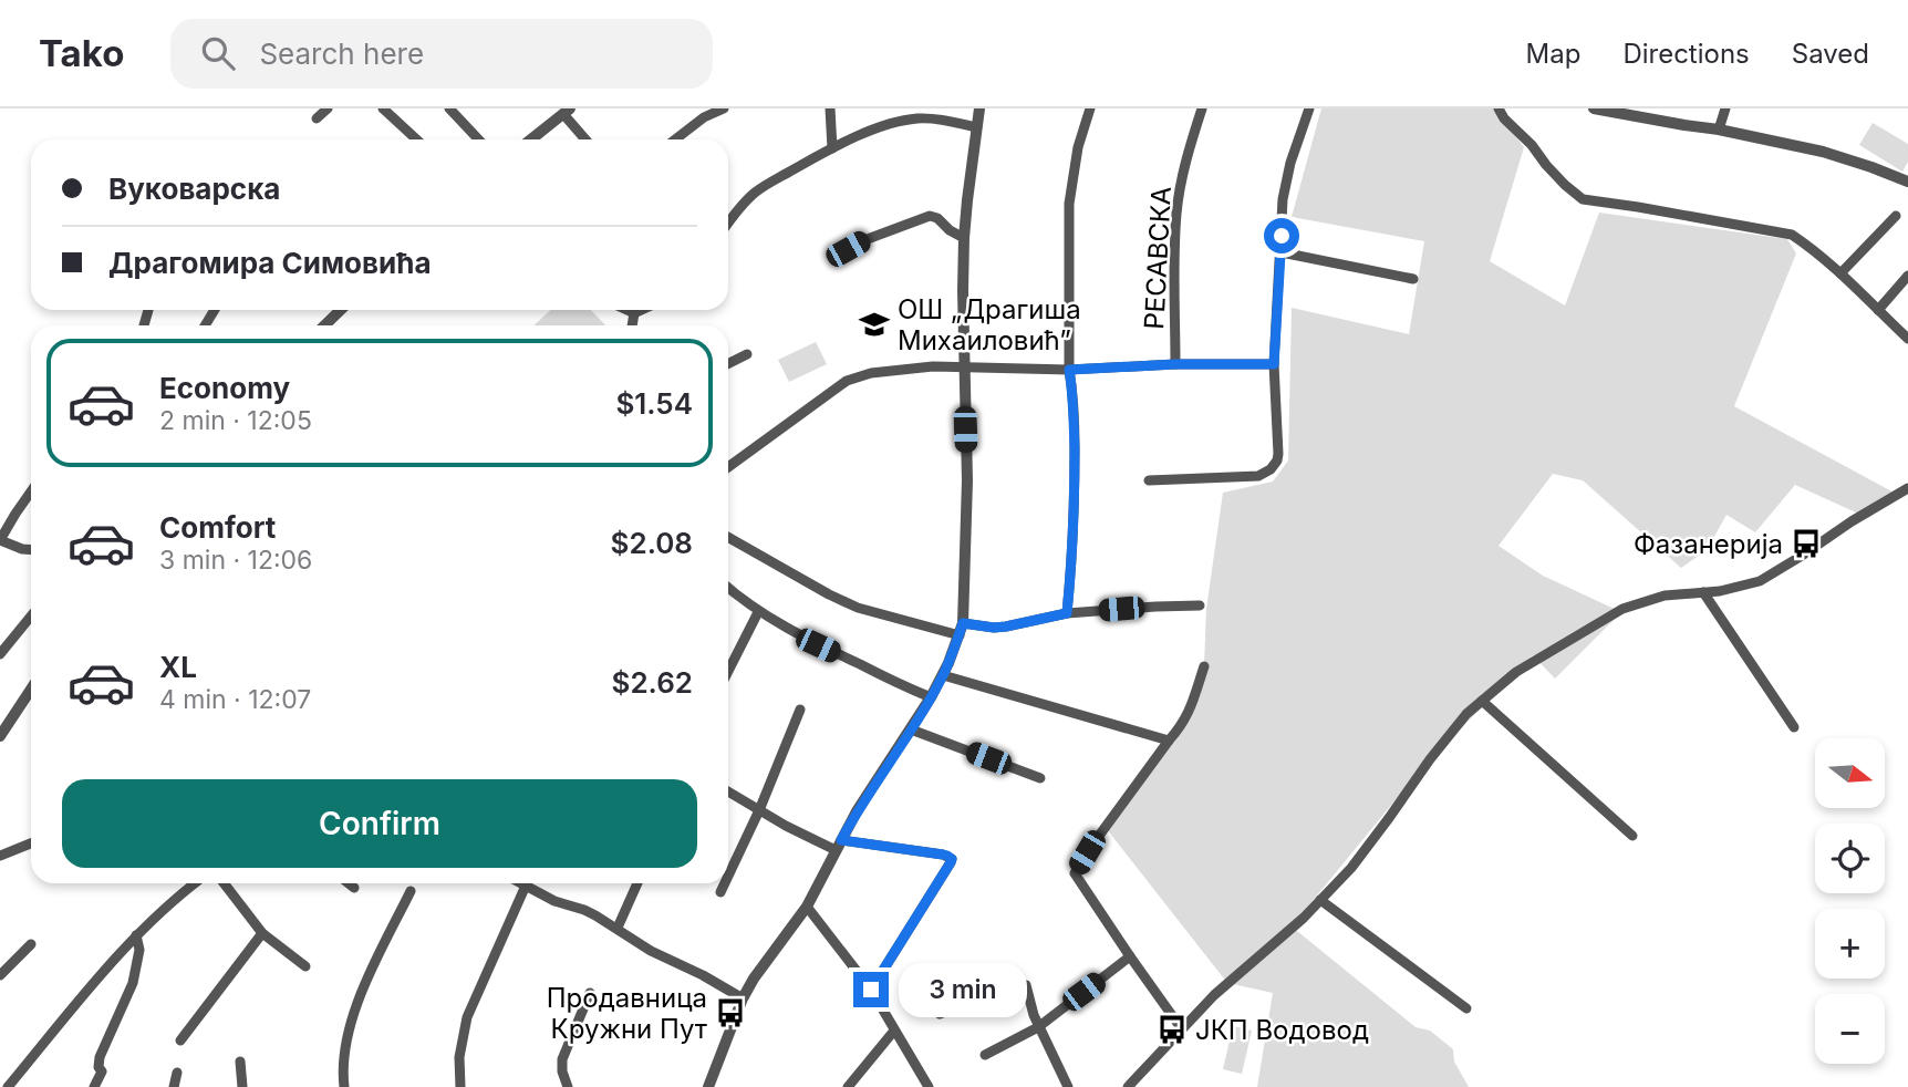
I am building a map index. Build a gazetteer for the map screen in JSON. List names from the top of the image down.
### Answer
{
  "streets": {
    "street": ["РЕСАВСКА"]
  },
  "places": {
    "school or university": ["ОШ „Драгиша Михаиловић”"],
    "bus stop": ["Фазанерија", "Продавница Кружни Пут", "ЈКП Водовод"]
  },
  "north": "right",
  "page": {
    "header": "Tako",
    "search": "Search here",
    "nav": ["Map", "Directions", "Saved"],
    "banner": ["Вуковарска", "Драгомира Симовића"],
    "list": [
      {
        "name": "Economy",
        "note": "2 min · 12:05",
        "value": "$1.54"
      },
      {
        "name": "Comfort",
        "note": "3 min · 12:06",
        "value": "$2.08"
      },
      {
        "name": "XL",
        "note": "4 min · 12:07",
        "value": "$2.62"
      }
    ],
    "map_buttons": ["+", "−"],
    "buttons": "Confirm",
    "bubble": "3 min"
  }
}
